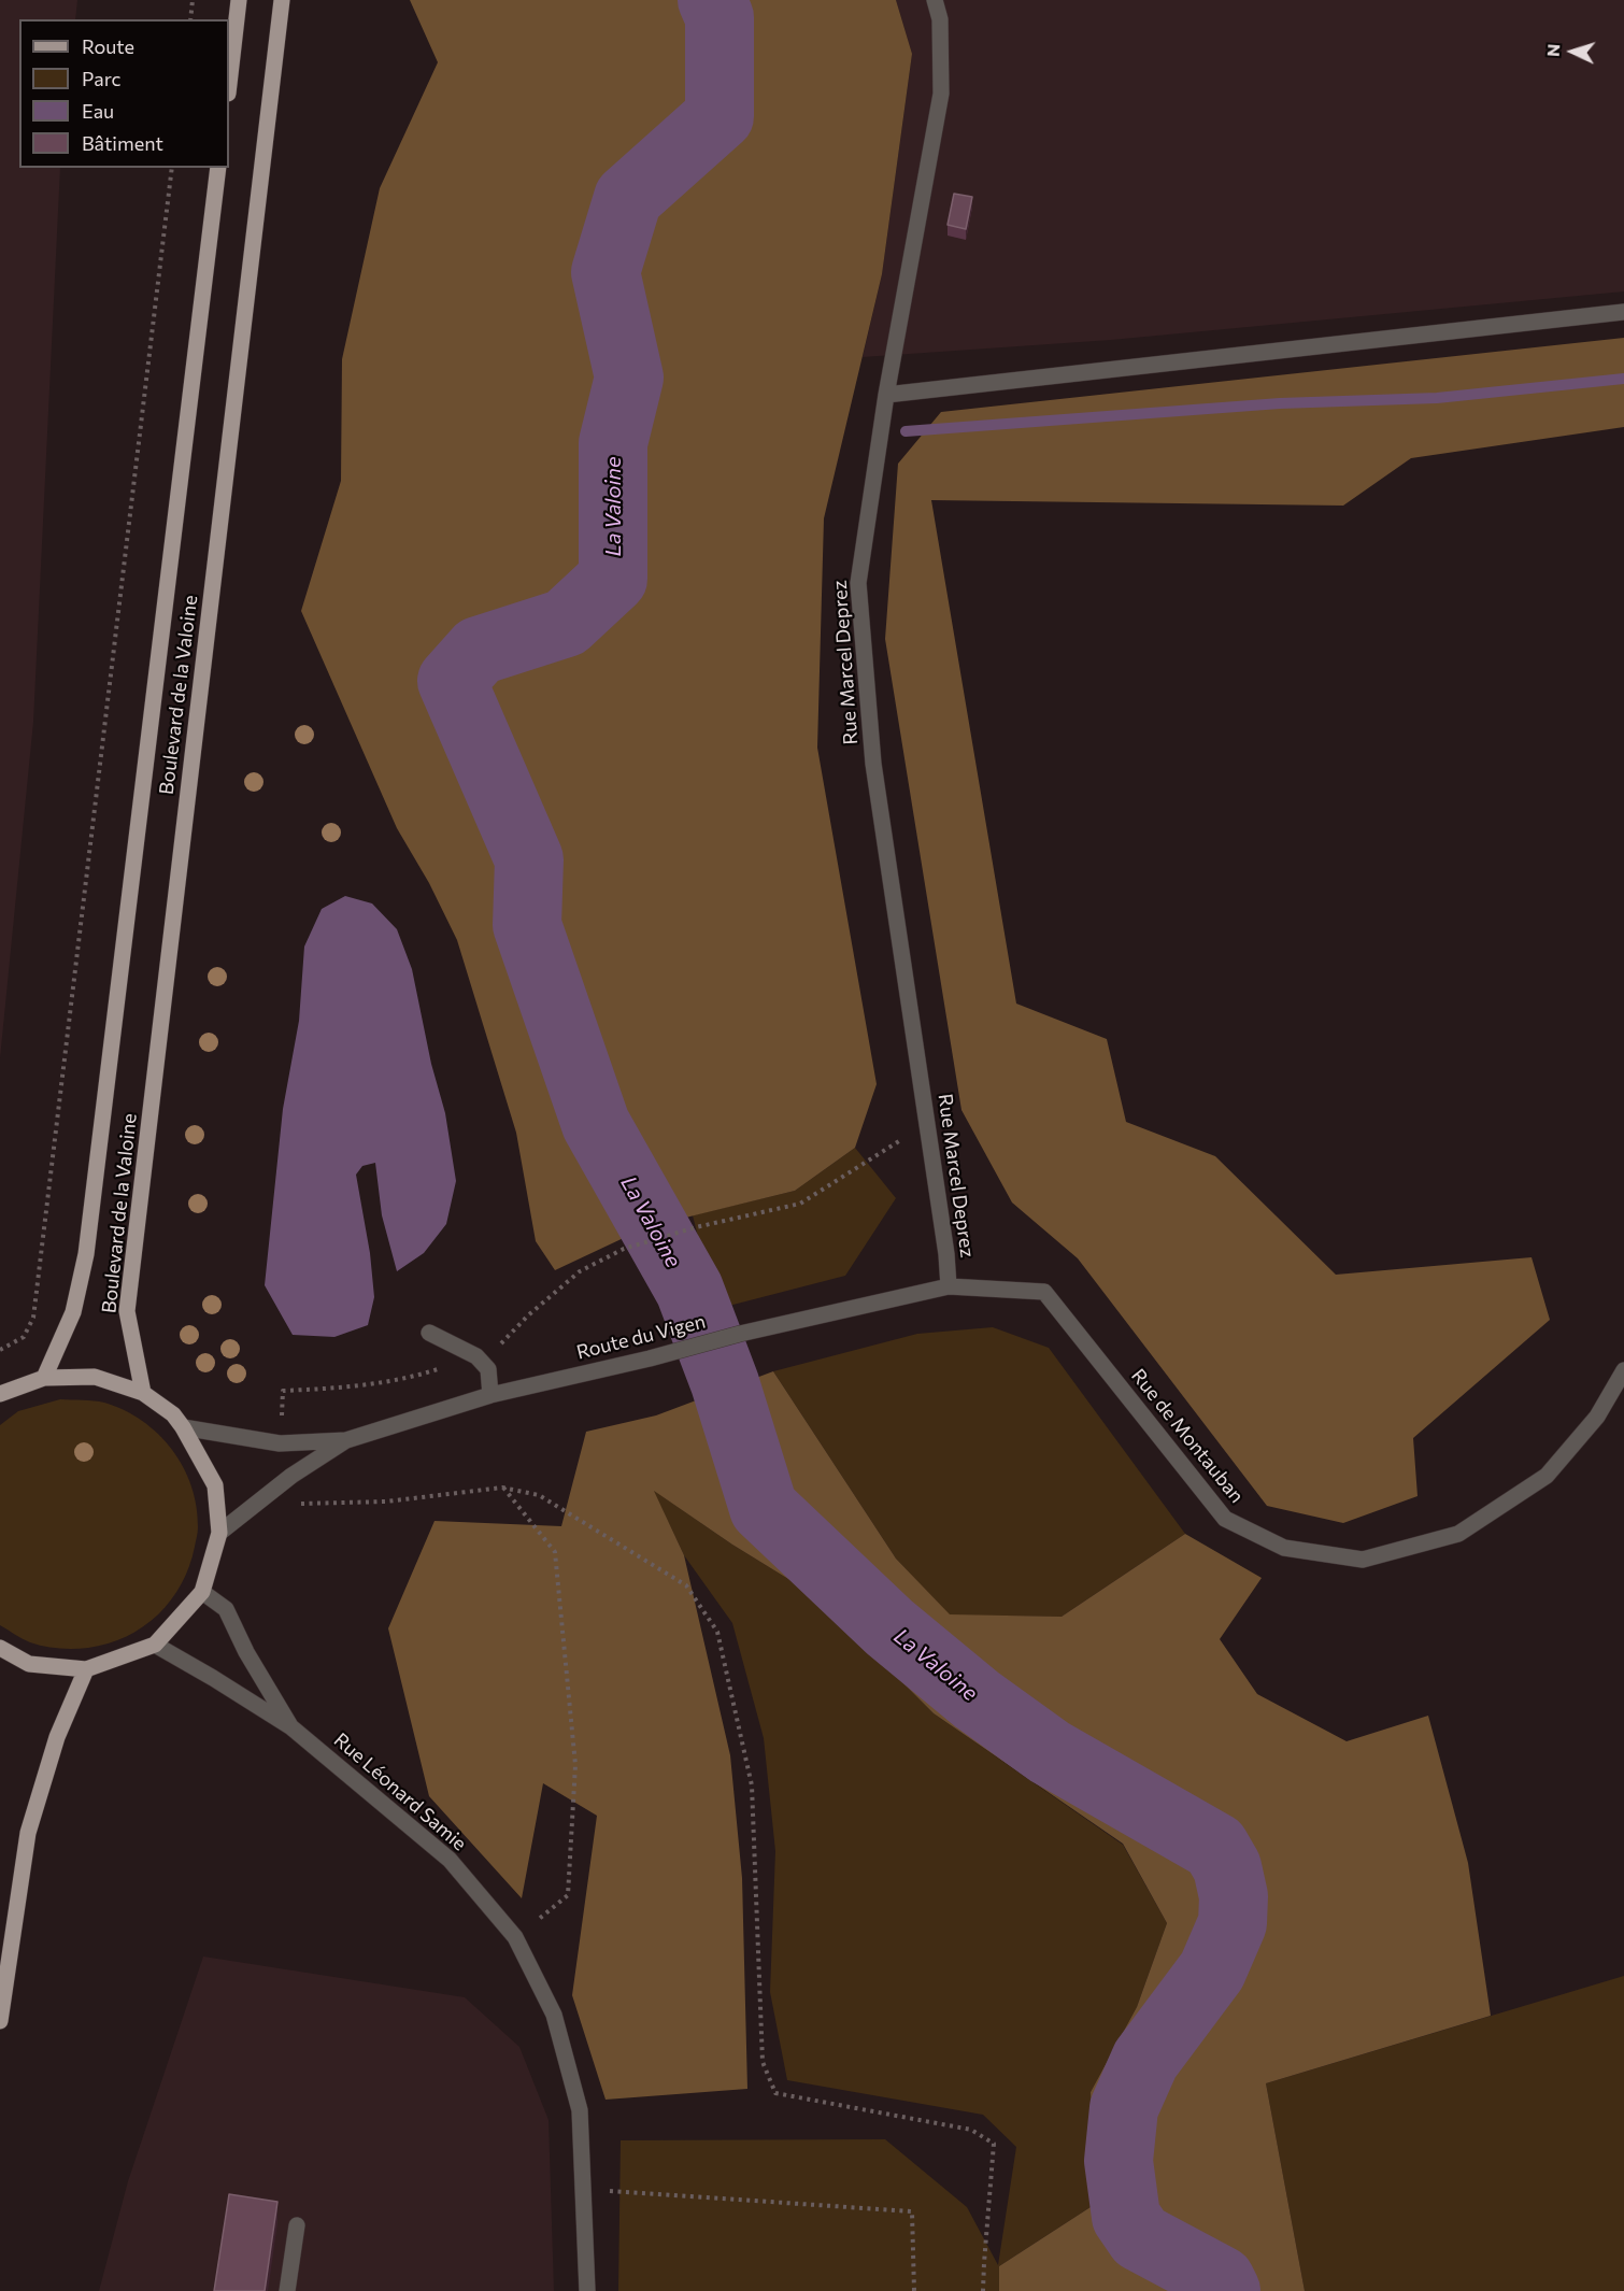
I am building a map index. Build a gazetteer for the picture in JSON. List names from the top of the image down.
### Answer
{
  "streets": {
    "main road": ["Boulevard de la Valoine"],
    "street": [
      "Rue Marcel Deprez",
      "Route du Vigen",
      "Rue de Montauban",
      "Rue Léonard Samie"
    ]
  },
  "crossings": [
    ["Rue Marcel Deprez", "Route du Vigen"],
    ["Rue Marcel Deprez", "Rue de Montauban"],
    ["Route du Vigen", "Rue de Montauban"]
  ],
  "water": ["La Valoine"],
  "legend": [
    "Route",
    "Parc",
    "Eau",
    "Bâtiment"
  ],
  "north": "left"
}
